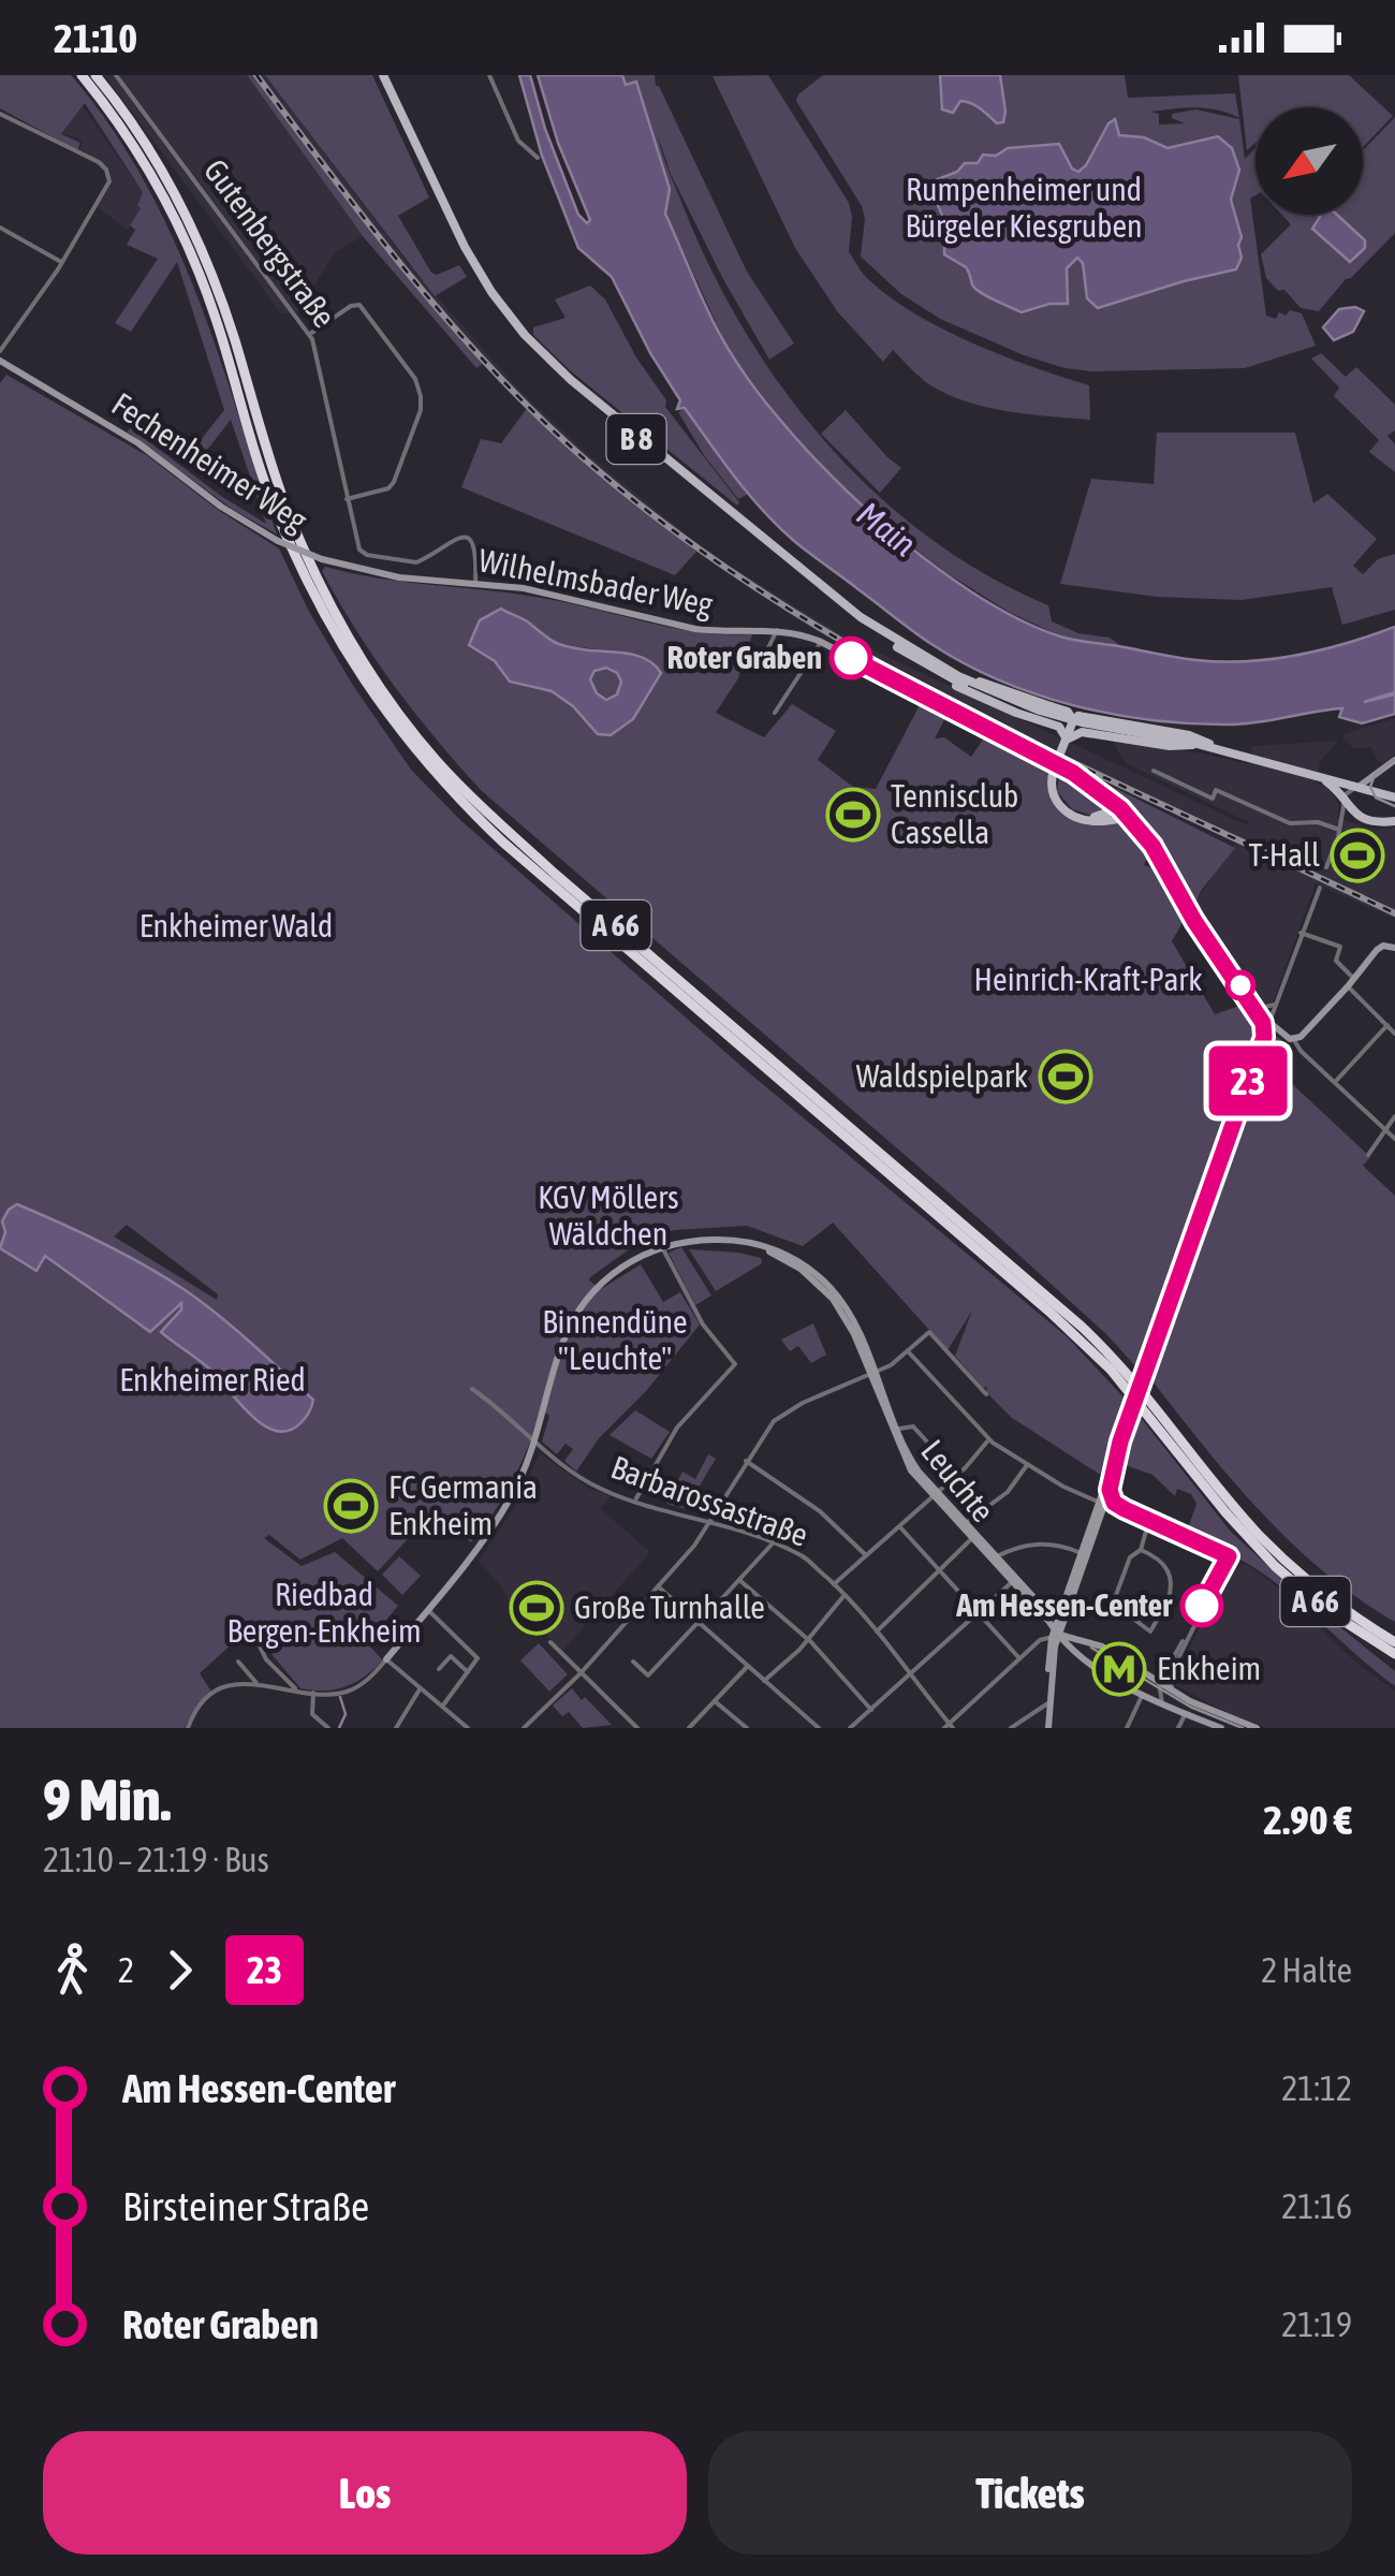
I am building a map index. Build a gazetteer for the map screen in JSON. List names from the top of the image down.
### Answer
{
  "streets": {
    "highway": ["A 66"],
    "main road": ["B 8"],
    "street": [
      "Gutenbergstraße",
      "Fechenheimer Weg",
      "Wilhelmsbader Weg",
      "Leuchte",
      "Barbarossastraße"
    ]
  },
  "crossings": [
    ["Gutenbergstraße", "Wilhelmsbader Weg"],
    ["Fechenheimer Weg", "Wilhelmsbader Weg"],
    ["Leuchte", "Barbarossastraße"]
  ],
  "water": ["Main"],
  "parks": [
    "Rumpenheimer und Bürgeler Kiesgruben",
    "Enkheimer Wald",
    "Heinrich-Kraft-Park",
    "KGV Möllers Wäldchen",
    "Binnendüne \"Leuchte\"",
    "Enkheimer Ried",
    "Riedbad Bergen-Enkheim"
  ],
  "places": {
    "other": ["Roter Graben", "Am Hessen-Center"],
    "sports": [
      "Tennisclub Cassella",
      "T-Hall",
      "Waldspielpark",
      "FC Germania Enkheim",
      "Große Turnhalle"
    ],
    "metro station": ["Enkheim"]
  },
  "lines": ["bus line 23"],
  "north": "bottom left",
  "page": {
    "status": "21:10",
    "on_map": "23",
    "heading": ["9 Min.", "21:10 – 21:19 · Bus", "2.90 €"],
    "legs": ["2", "23", "2 Halte"],
    "list": [
      {
        "name": "Am Hessen-Center",
        "value": "21:12"
      },
      {
        "name": "Birsteiner Straße",
        "value": "21:16"
      },
      {
        "name": "Roter Graben",
        "value": "21:19"
      }
    ],
    "buttons": ["Los", "Tickets"]
  }
}
